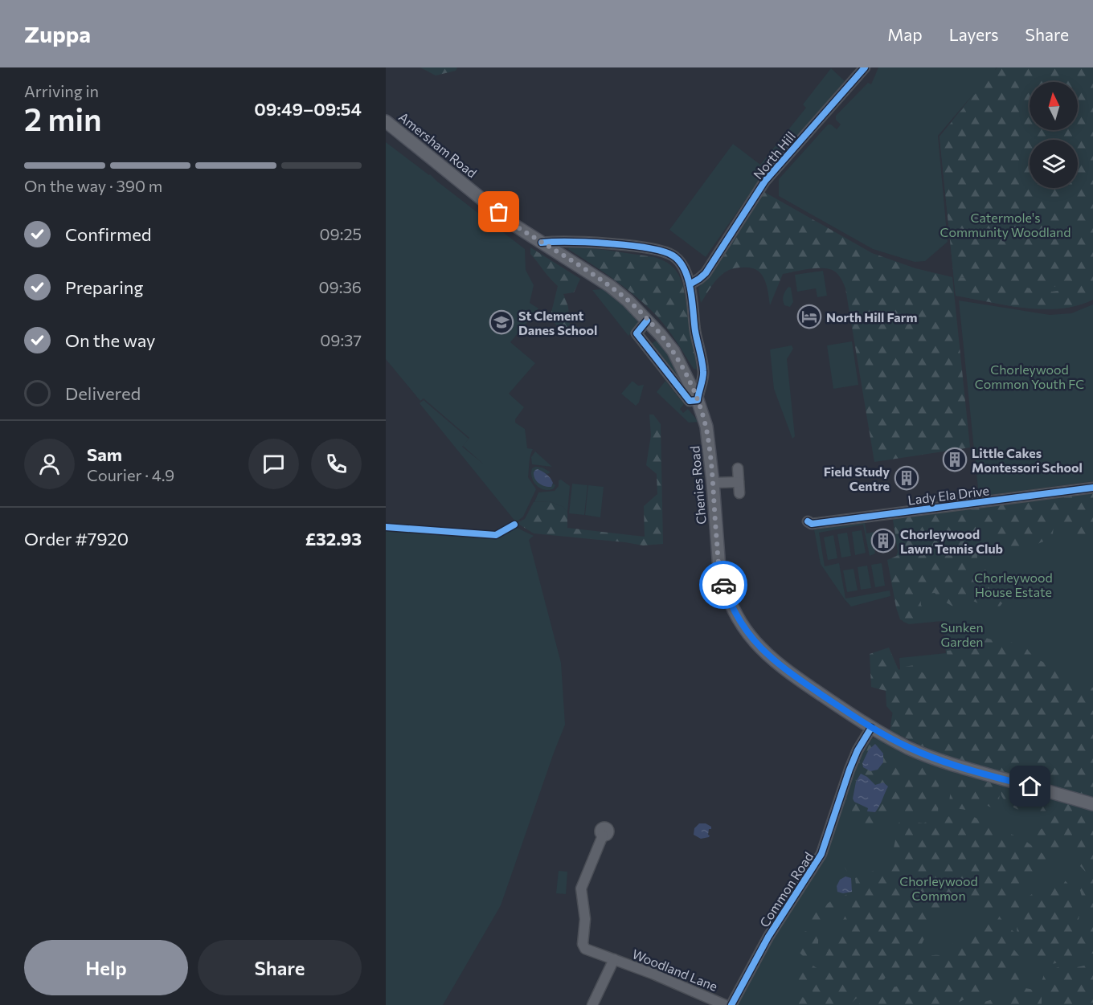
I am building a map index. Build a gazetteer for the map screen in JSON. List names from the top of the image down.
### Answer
{
  "streets": {
    "main road": ["Amersham Road", "Chenies Road"],
    "street": [
      "North Hill",
      "Lady Ela Drive",
      "Common Road",
      "Woodland Lane"
    ]
  },
  "crossings": [
    ["Amersham Road", "Chenies Road"],
    ["Chenies Road", "Common Road"]
  ],
  "parks": [
    "Catermole's Community Woodland",
    "Chorleywood Common Youth FC",
    "Chorleywood House Estate",
    "Sunken Garden",
    "Chorleywood Common"
  ],
  "places": {
    "hotel": ["North Hill Farm"],
    "school or university": ["St Clement Danes School"],
    "building": ["Little Cakes Montessori School", "Field Study Centre", "Chorleywood Lawn Tennis Club"]
  },
  "north": "top",
  "page": {
    "header": "Zuppa",
    "nav": ["Map", "Layers", "Share"],
    "heading": ["2 min", "Arriving in", "09:49–09:54"],
    "panel": [
      "Sam",
      "Courier · 4.9",
      "Order #7920",
      "£32.93"
    ],
    "bar": "On the way · 390 m",
    "list": [
      ["Confirmed", "09:25"],
      ["Preparing", "09:36"],
      ["On the way", "09:37"],
      "Delivered"
    ],
    "buttons": ["Help", "Share"]
  }
}
